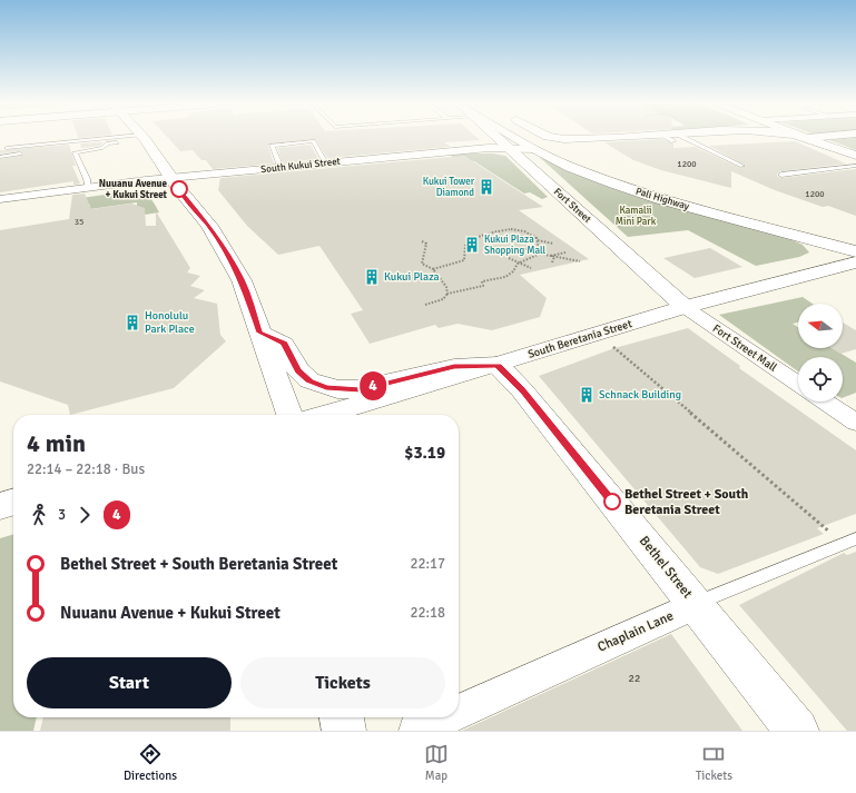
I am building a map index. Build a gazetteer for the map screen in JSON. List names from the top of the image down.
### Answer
{
  "streets": {
    "main road": [
      "Pali Highway",
      "Fort Street",
      "South Beretania Street",
      "Bethel Street"
    ],
    "street": ["South Kukui Street", "Fort Street Mall", "Chaplain Lane"]
  },
  "crossings": [
    ["South Kukui Street", "Pali Highway"],
    ["South Kukui Street", "Fort Street"],
    ["Pali Highway", "Fort Street"],
    ["Fort Street", "South Beretania Street"],
    ["Fort Street", "Fort Street Mall"],
    ["South Beretania Street", "Fort Street Mall"],
    ["South Beretania Street", "Bethel Street"],
    ["Bethel Street", "Chaplain Lane"]
  ],
  "parks": ["Kamalii Mini Park"],
  "places": {
    "building": [
      "Kukui Tower Diamond",
      "Kukui Plaza Shopping Mall",
      "Kukui Plaza",
      "Honolulu Park Place",
      "Schnack Building"
    ],
    "other": ["Nuuanu Avenue + Kukui Street", "Bethel Street + South Beretania Street"]
  },
  "lines": ["bus line 4"],
  "house_numbers": [
    "1200",
    "1200",
    "35",
    "22"
  ],
  "north": "left",
  "page": {
    "on_map": "4",
    "heading": ["4 min", "22:14 – 22:18 · Bus", "$3.19"],
    "legs": ["3", "4"],
    "list": [
      {
        "name": "Bethel Street + South Beretania Street",
        "value": "22:17"
      },
      {
        "name": "Nuuanu Avenue + Kukui Street",
        "value": "22:18"
      }
    ],
    "buttons": ["Start", "Tickets"],
    "tabs": ["Directions", "Map", "Tickets"]
  }
}
